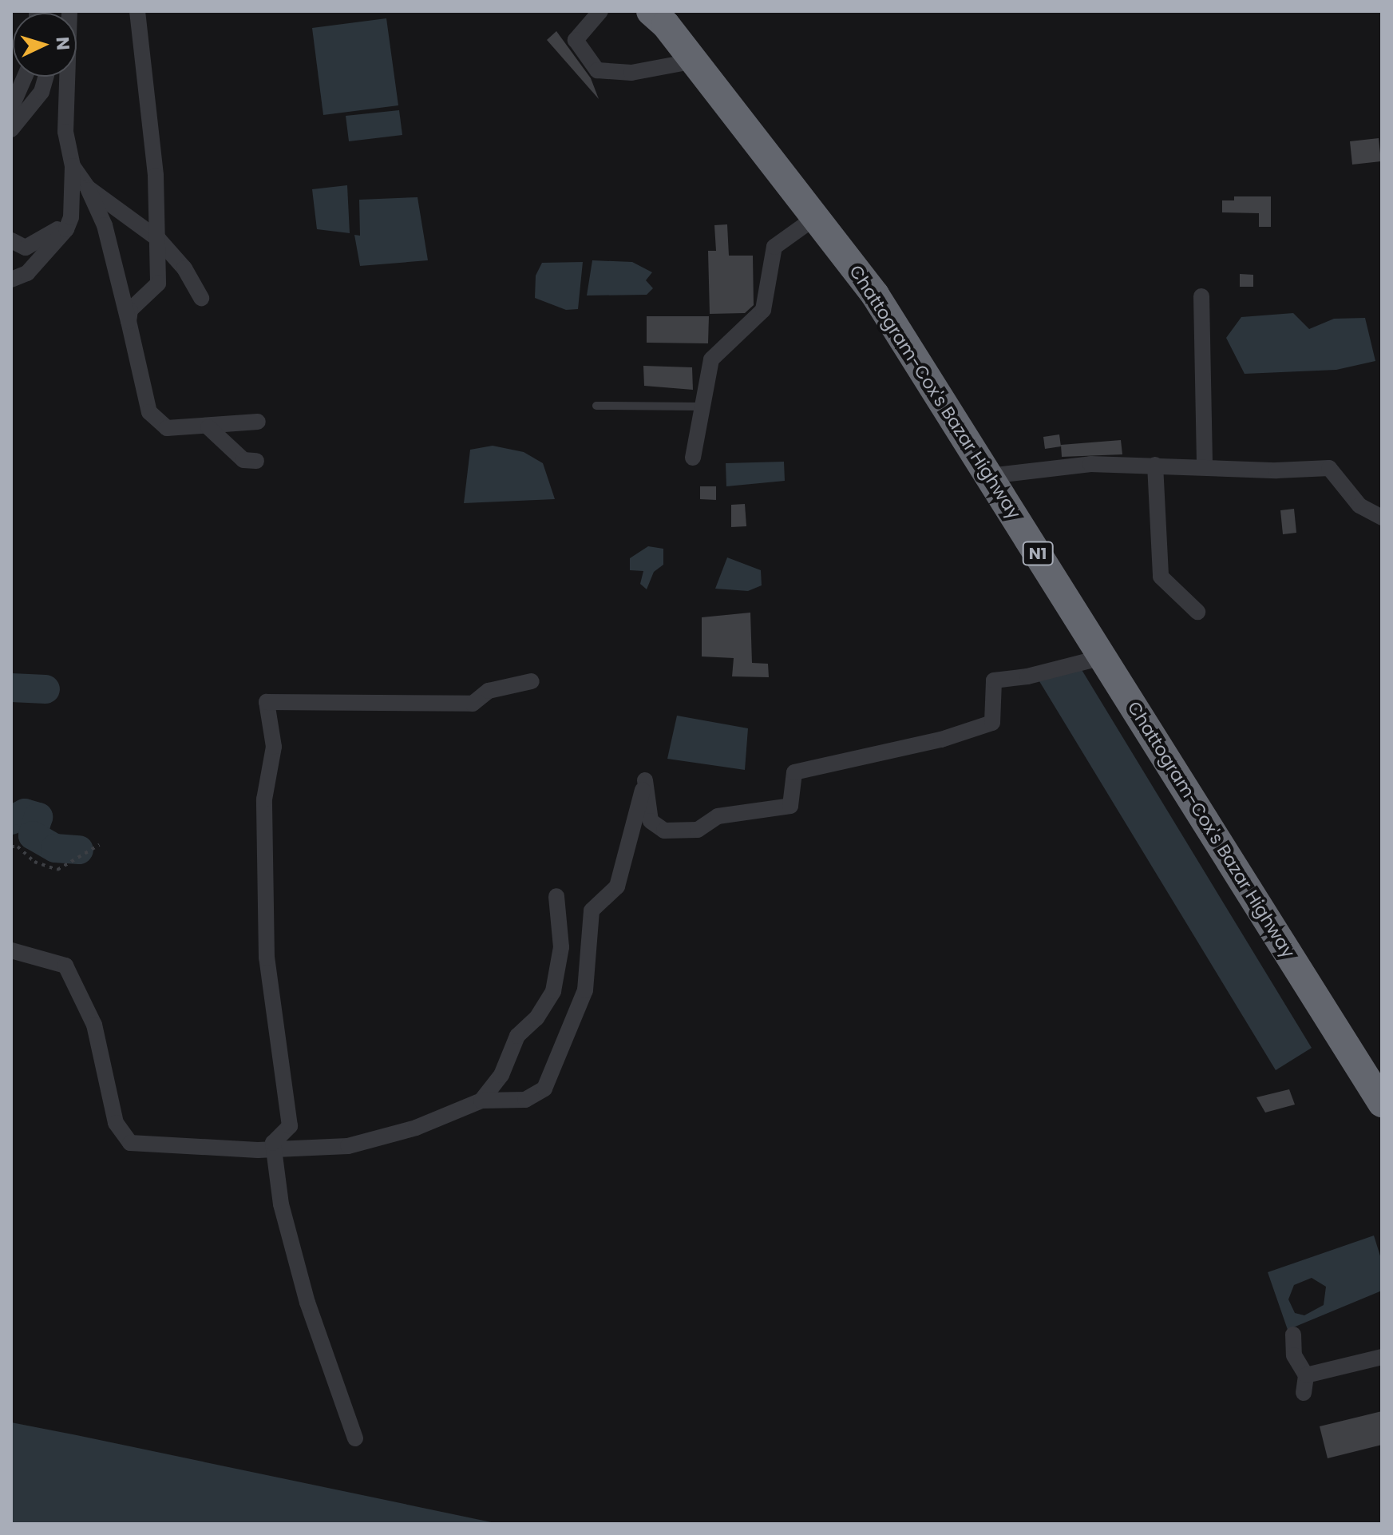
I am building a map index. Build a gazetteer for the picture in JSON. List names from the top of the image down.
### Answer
{
  "streets": {
    "highway": ["Chattogram-Cox's Bazar Highway", "N1"]
  },
  "north": "right"
}
